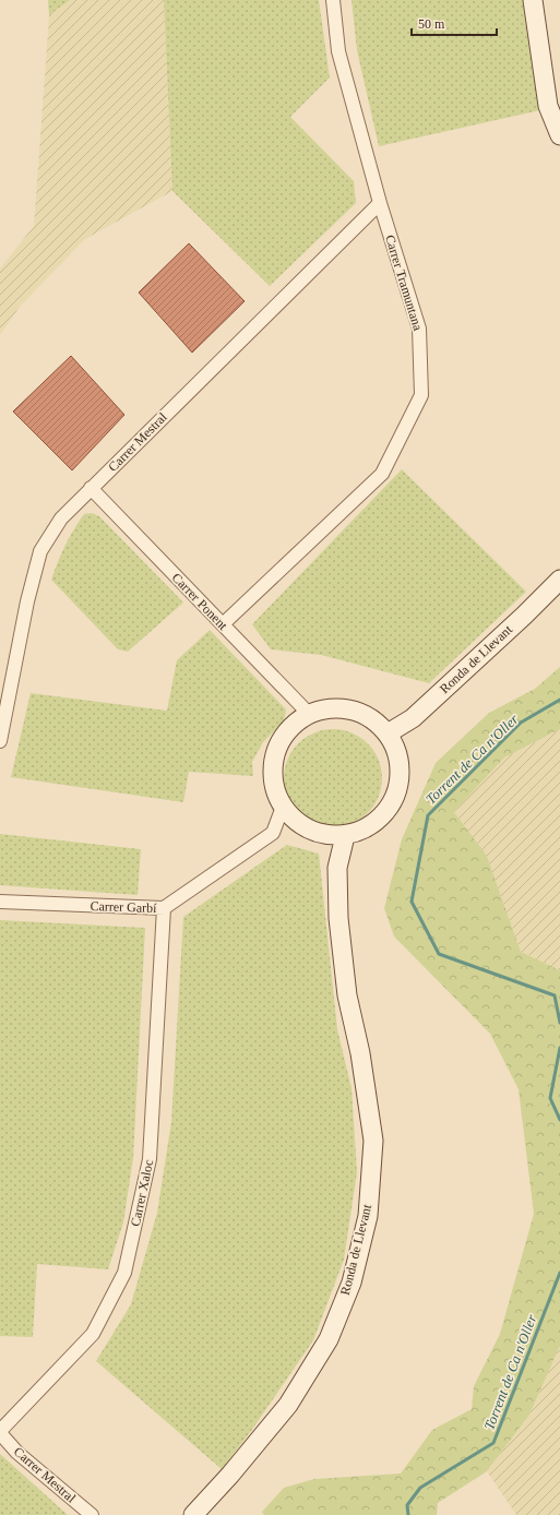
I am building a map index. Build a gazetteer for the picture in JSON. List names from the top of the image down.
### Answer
{
  "streets": {
    "main road": ["Ronda de Llevant"],
    "street": [
      "Carrer Tramuntana",
      "Carrer Mestral",
      "Carrer Ponent",
      "Carrer Garbí",
      "Carrer Xaloc"
    ]
  },
  "crossings": [
    ["Carrer Tramuntana", "Carrer Mestral"],
    ["Carrer Tramuntana", "Carrer Ponent"],
    ["Carrer Mestral", "Carrer Ponent"],
    ["Carrer Mestral", "Carrer Xaloc"],
    ["Carrer Ponent", "Ronda de Llevant"],
    ["Carrer Ponent", "Carrer Garbí"],
    ["Ronda de Llevant", "Carrer Garbí"],
    ["Carrer Garbí", "Carrer Xaloc"]
  ],
  "water": ["Torrent de Ca n'Oller"],
  "scale_bar": "50 m"
}
